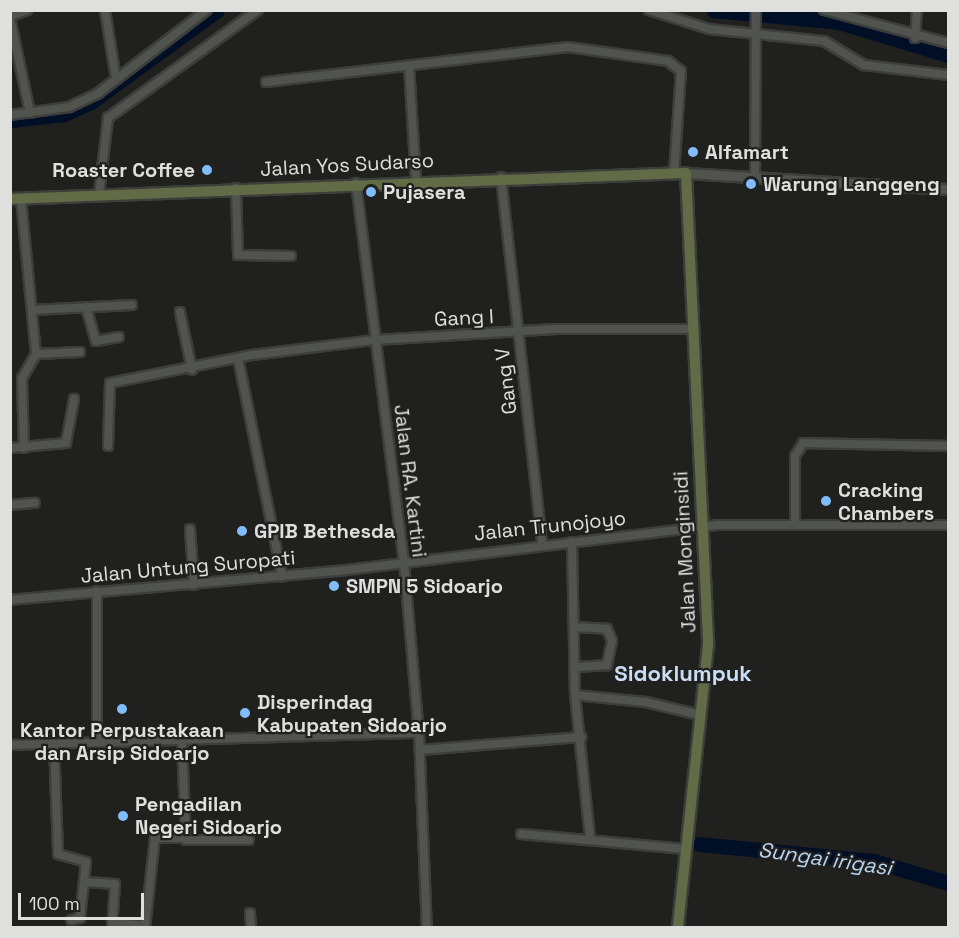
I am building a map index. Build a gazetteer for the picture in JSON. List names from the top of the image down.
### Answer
{
  "streets": {
    "main road": ["Jalan Yos Sudarso", "Jalan Monginsidi"],
    "street": [
      "Gang I",
      "Gang V",
      "Jalan RA. Kartini",
      "Jalan Trunojoyo",
      "Jalan Untung Suropati"
    ]
  },
  "crossings": [
    ["Jalan Yos Sudarso", "Gang V"],
    ["Jalan Yos Sudarso", "Jalan RA. Kartini"],
    ["Jalan Yos Sudarso", "Jalan Monginsidi"],
    ["Gang I", "Gang V"],
    ["Gang I", "Jalan RA. Kartini"],
    ["Gang I", "Jalan Monginsidi"],
    ["Gang V", "Jalan Trunojoyo"],
    ["Jalan RA. Kartini", "Jalan Trunojoyo"],
    ["Jalan RA. Kartini", "Jalan Untung Suropati"],
    ["Jalan Trunojoyo", "Jalan Monginsidi"],
    ["Jalan Trunojoyo", "Jalan Untung Suropati"]
  ],
  "districts": ["Sidoklumpuk"],
  "water": ["Sungai irigasi"],
  "places": [
    "Alfamart",
    "Roaster Coffee",
    "Warung Langgeng",
    "Pujasera",
    "Cracking Chambers",
    "GPIB Bethesda",
    "SMPN 5 Sidoarjo",
    "Kantor Perpustakaan dan Arsip Sidoarjo",
    "Disperindag Kabupaten Sidoarjo",
    "Pengadilan Negeri Sidoarjo"
  ],
  "scale_bar": "100 m"
}
